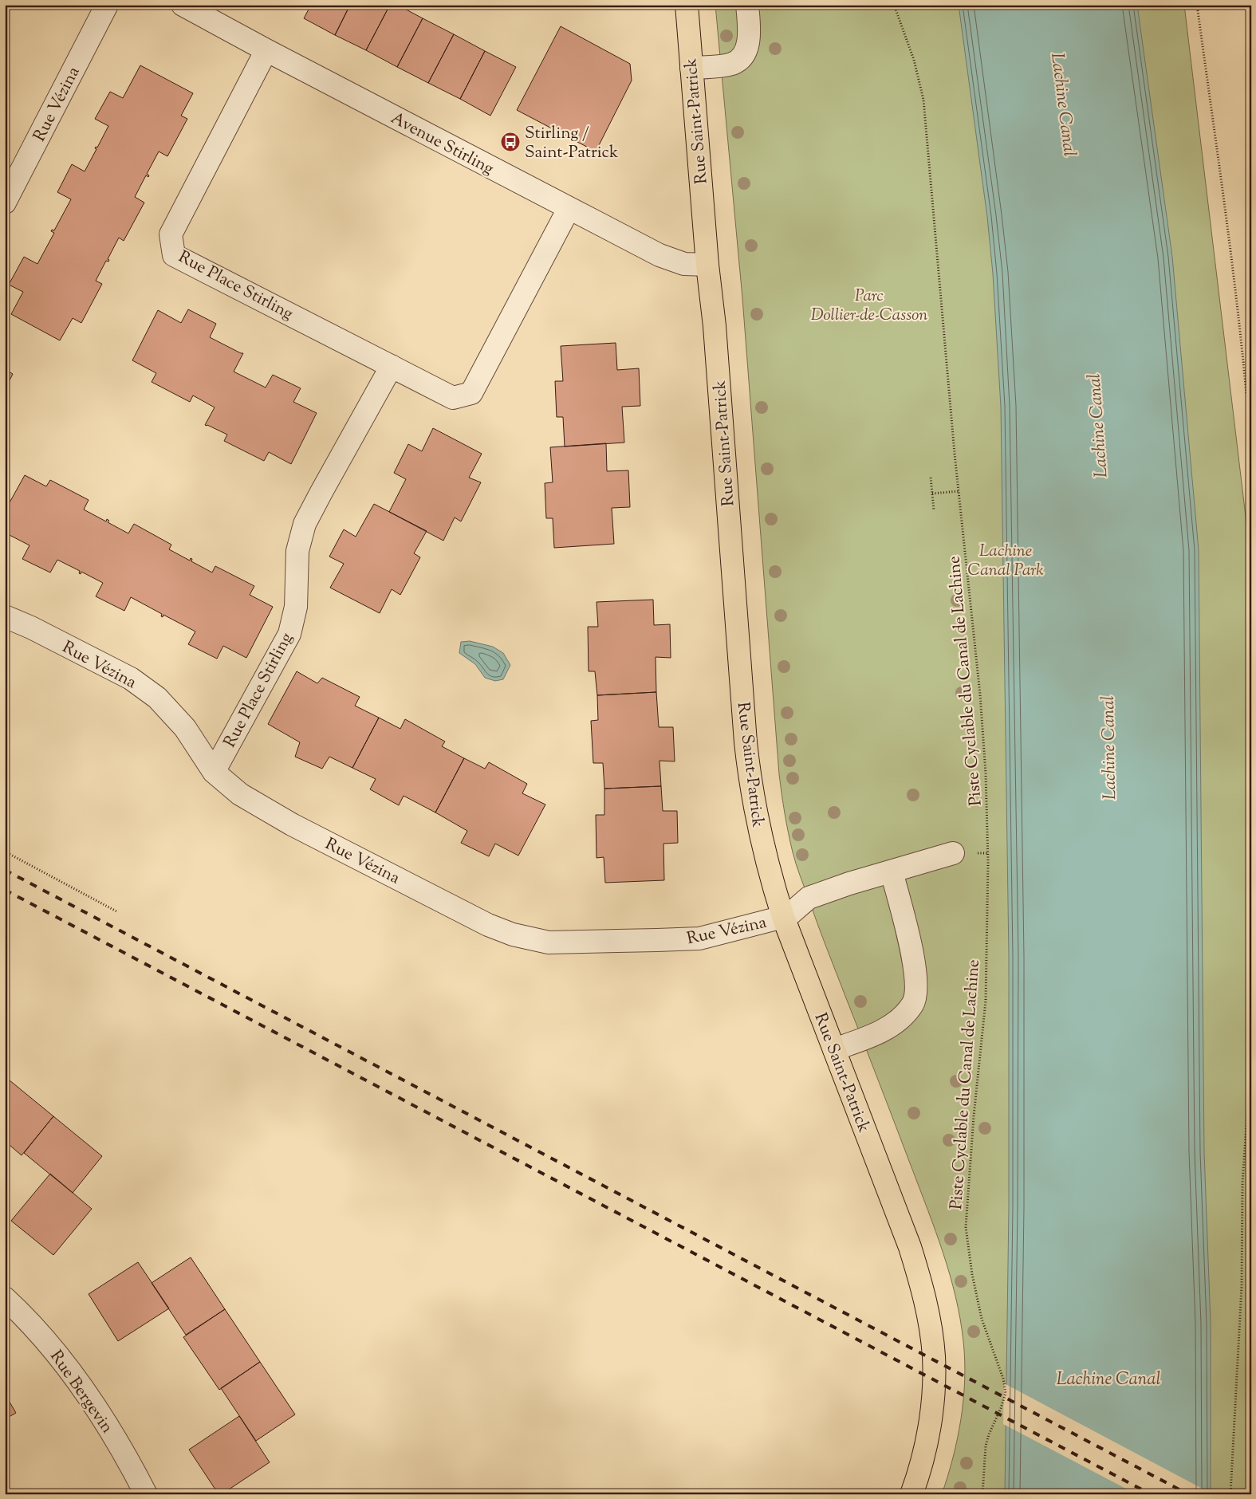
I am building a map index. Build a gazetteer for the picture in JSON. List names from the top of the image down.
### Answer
{
  "streets": {
    "main road": ["Rue Saint-Patrick"],
    "street": [
      "Rue Vézina",
      "Avenue Stirling",
      "Rue Place Stirling",
      "Rue Bergevin"
    ],
    "path": ["Piste Cyclable du Canal de Lachine"]
  },
  "crossings": [
    ["Rue Vézina", "Rue Saint-Patrick"],
    ["Rue Vézina", "Rue Place Stirling"],
    ["Rue Saint-Patrick", "Avenue Stirling"],
    ["Avenue Stirling", "Rue Place Stirling"]
  ],
  "water": ["Lachine Canal"],
  "parks": ["Parc Dollier-de-Casson", "Lachine Canal Park"],
  "places": {
    "bus stop": ["Stirling / Saint-Patrick"]
  }
}
